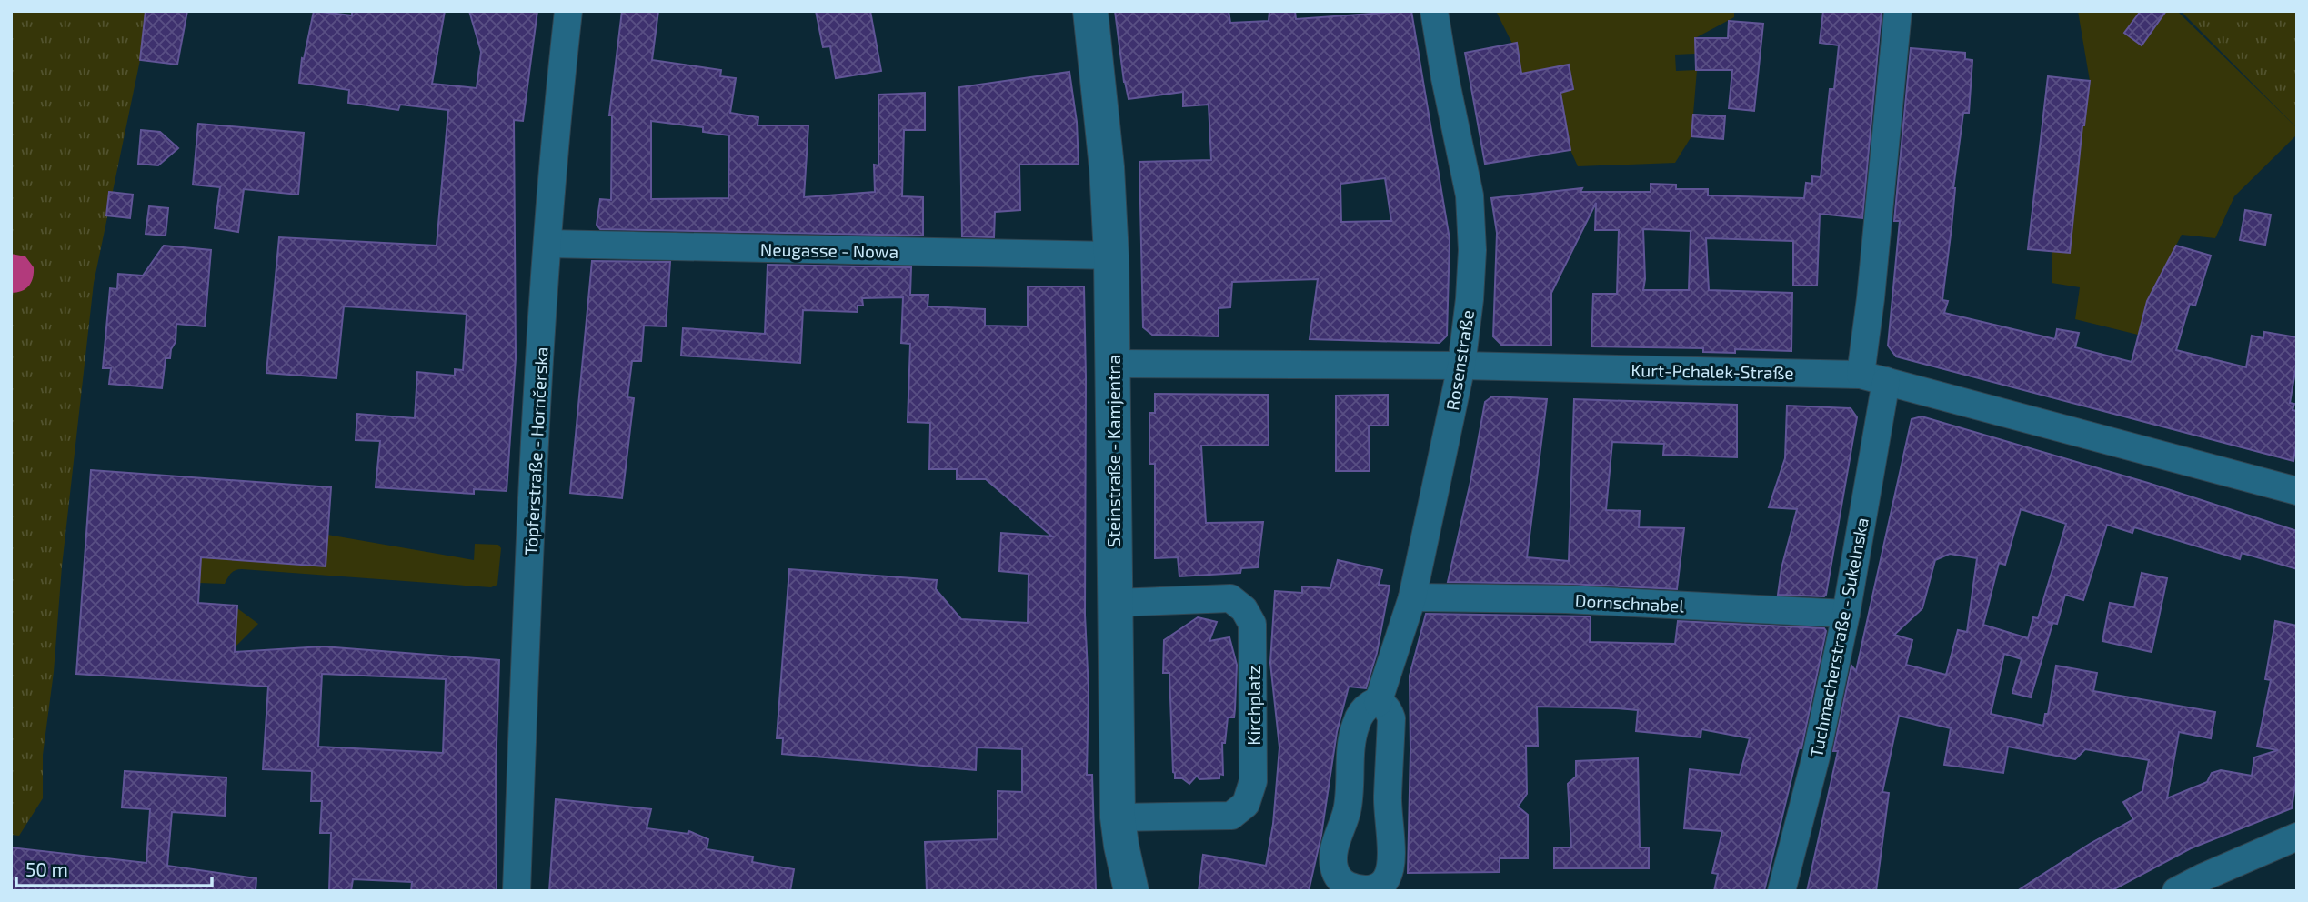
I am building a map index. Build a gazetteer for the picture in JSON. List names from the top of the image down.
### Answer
{
  "streets": {
    "main road": ["Steinstraße - Kamjentna"],
    "street": [
      "Neugasse - Nowa",
      "Rosenstraße",
      "Kurt-Pchalek-Straße",
      "Töpferstraße - Hornčerska",
      "Dornschnabel",
      "Tuchmacherstraße - Sukelnska",
      "Kirchplatz"
    ]
  },
  "crossings": [
    ["Neugasse - Nowa", "Töpferstraße - Hornčerska"],
    ["Neugasse - Nowa", "Steinstraße - Kamjentna"],
    ["Rosenstraße", "Kurt-Pchalek-Straße"],
    ["Rosenstraße", "Dornschnabel"],
    ["Kurt-Pchalek-Straße", "Steinstraße - Kamjentna"],
    ["Kurt-Pchalek-Straße", "Tuchmacherstraße - Sukelnska"],
    ["Steinstraße - Kamjentna", "Kirchplatz"],
    ["Dornschnabel", "Tuchmacherstraße - Sukelnska"]
  ],
  "scale_bar": "50 m"
}
